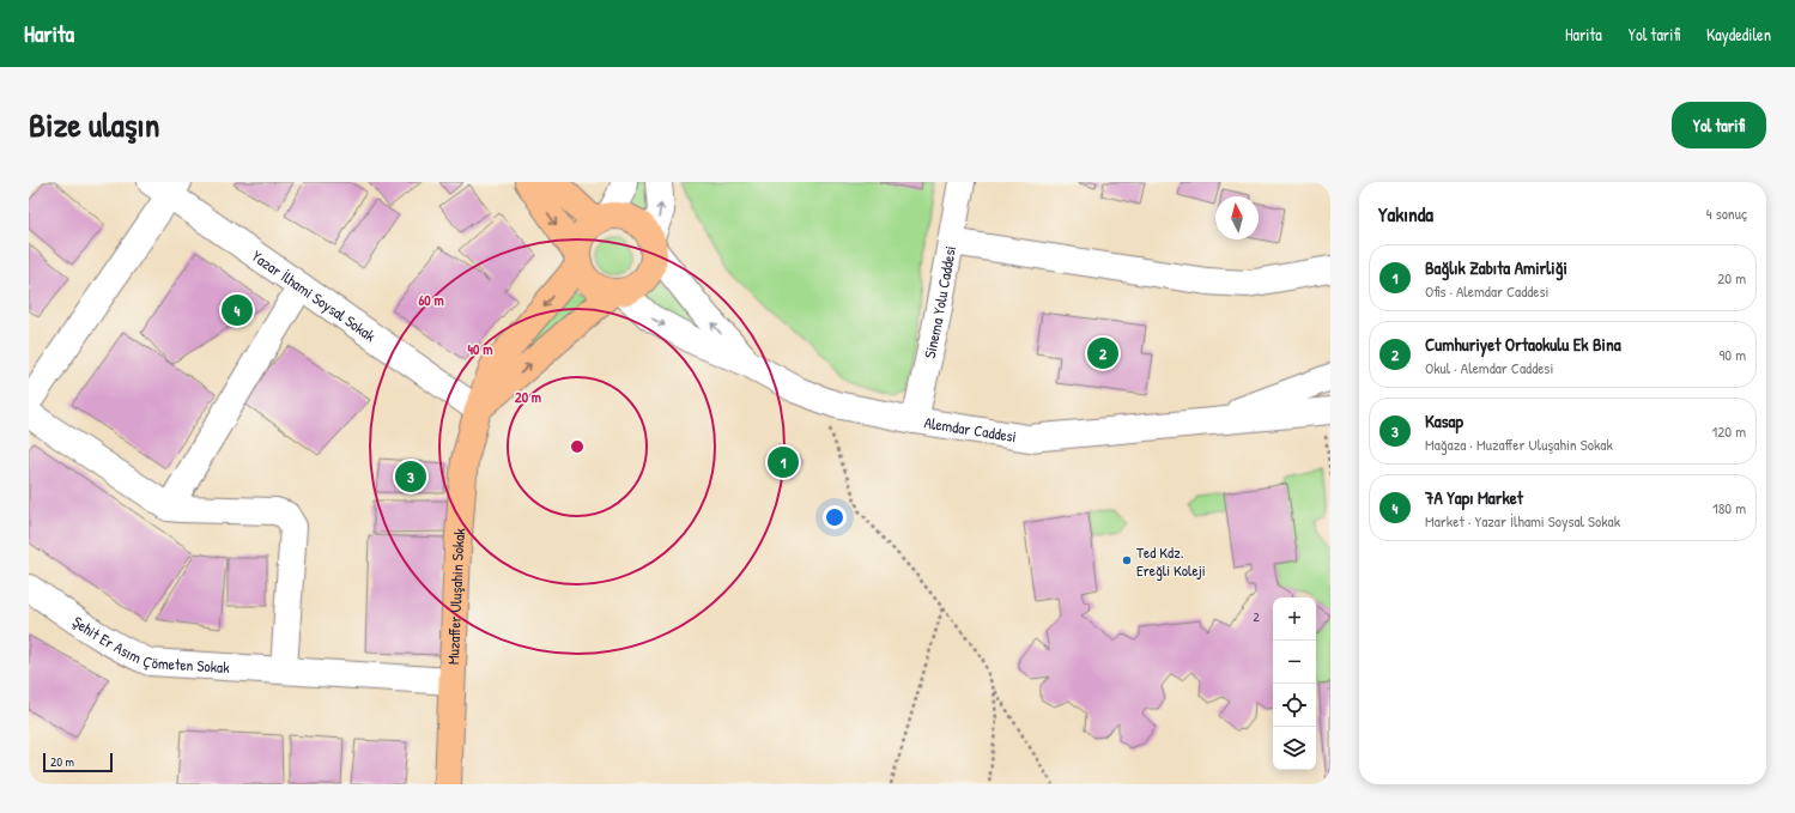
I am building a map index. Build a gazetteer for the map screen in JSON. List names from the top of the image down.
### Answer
{
  "streets": {
    "main road": ["Alemdar Caddesi", "Muzaffer Uluşahin Sokak"],
    "street": ["Yazar İlhami Soysal Sokak", "Sinema Yolu Caddesi", "Şehit Er Asım Çömeten Sokak"]
  },
  "crossings": [
    ["Yazar İlhami Soysal Sokak", "Muzaffer Uluşahin Sokak"],
    ["Sinema Yolu Caddesi", "Alemdar Caddesi"],
    ["Alemdar Caddesi", "Muzaffer Uluşahin Sokak"],
    ["Muzaffer Uluşahin Sokak", "Şehit Er Asım Çömeten Sokak"]
  ],
  "places": ["Ted Kdz. Ereğli Koleji"],
  "house_numbers": ["2"],
  "scale_bar": "20 m",
  "north": "top",
  "page": {
    "header": "Harita",
    "nav": ["Harita", "Yol tarifi", "Kaydedilen"],
    "title": "Bize ulaşın",
    "buttons": "Yol tarifi",
    "heading": ["Yakında", "4 sonuç"],
    "list": [
      {
        "mark": "1",
        "name": "Bağlık Zabıta Amirliği",
        "note": "Ofis · Alemdar Caddesi",
        "value": "20 m"
      },
      {
        "mark": "2",
        "name": "Cumhuriyet Ortaokulu Ek Bina",
        "note": "Okul · Alemdar Caddesi",
        "value": "90 m"
      },
      {
        "mark": "3",
        "name": "Kasap",
        "note": "Mağaza · Muzaffer Uluşahin Sokak",
        "value": "120 m"
      },
      {
        "mark": "4",
        "name": "7A Yapı Market",
        "note": "Market · Yazar İlhami Soysal Sokak",
        "value": "180 m"
      }
    ],
    "pins": [
      "4",
      "2",
      "1",
      "3"
    ],
    "map_buttons": ["+", "−"],
    "scale": "20 m"
  },
  "rings": ["60 m", "40 m", "20 m"]
}
